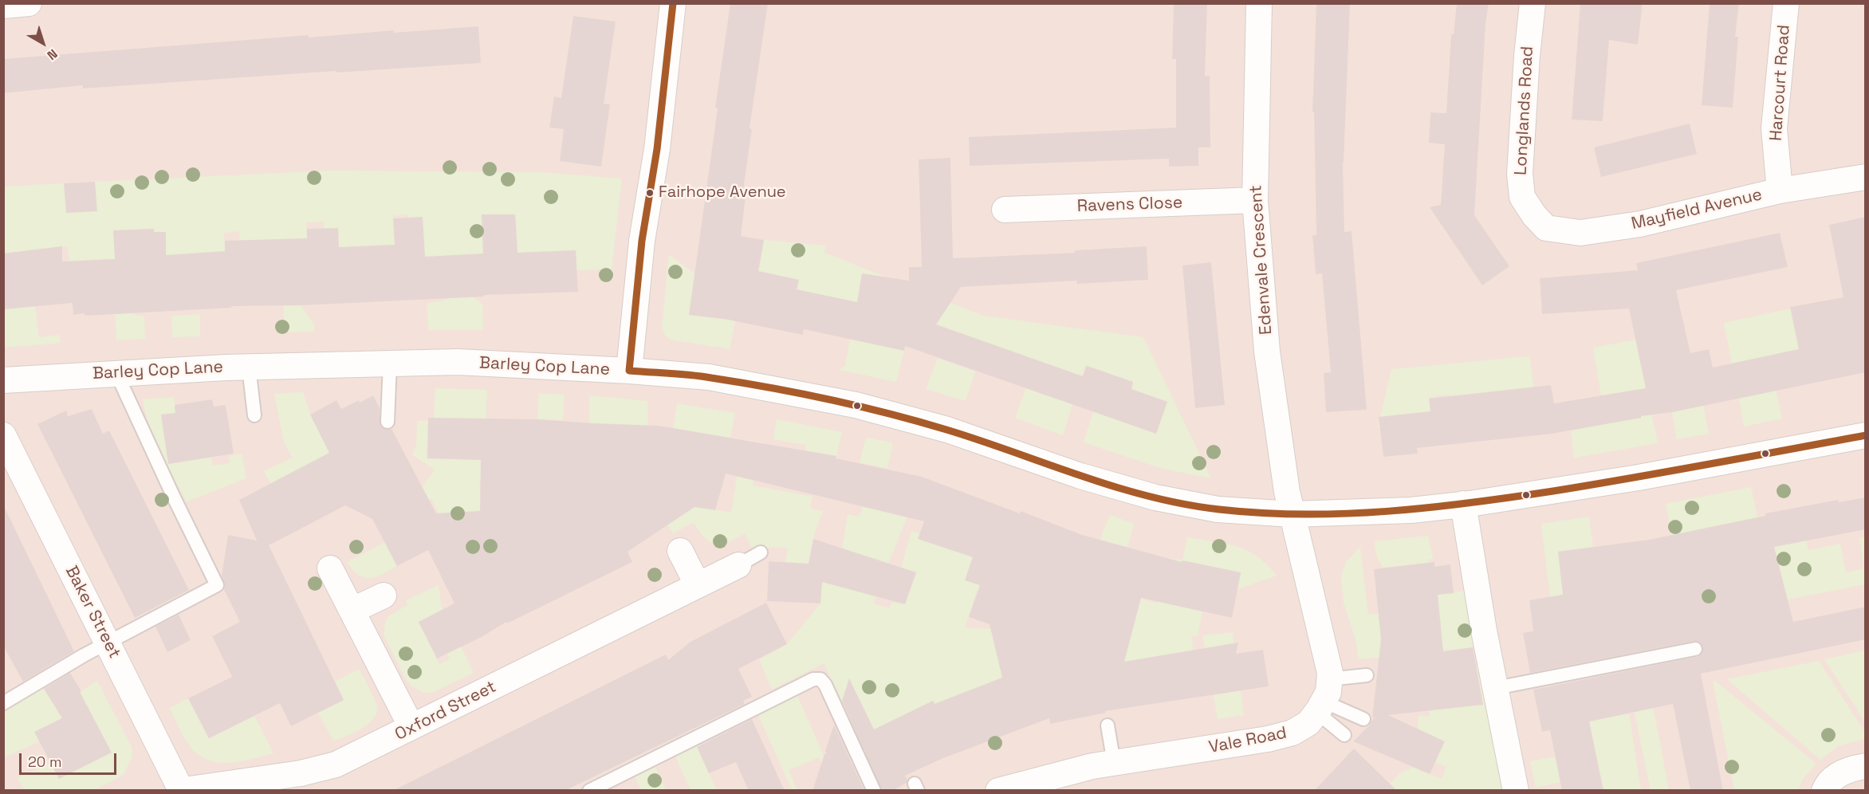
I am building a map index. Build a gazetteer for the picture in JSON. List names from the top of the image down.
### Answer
{
  "streets": {
    "street": [
      "Harcourt Road",
      "Longlands Road",
      "Ravens Close",
      "Mayfield Avenue",
      "Edenvale Crescent",
      "Barley Cop Lane",
      "Baker Street",
      "Oxford Street",
      "Vale Road"
    ]
  },
  "crossings": [
    ["Harcourt Road", "Mayfield Avenue"],
    ["Longlands Road", "Mayfield Avenue"],
    ["Ravens Close", "Edenvale Crescent"],
    ["Edenvale Crescent", "Barley Cop Lane"],
    ["Baker Street", "Oxford Street"]
  ],
  "places": ["Fairhope Avenue"],
  "scale_bar": "20 m",
  "north": "bottom right"
}
